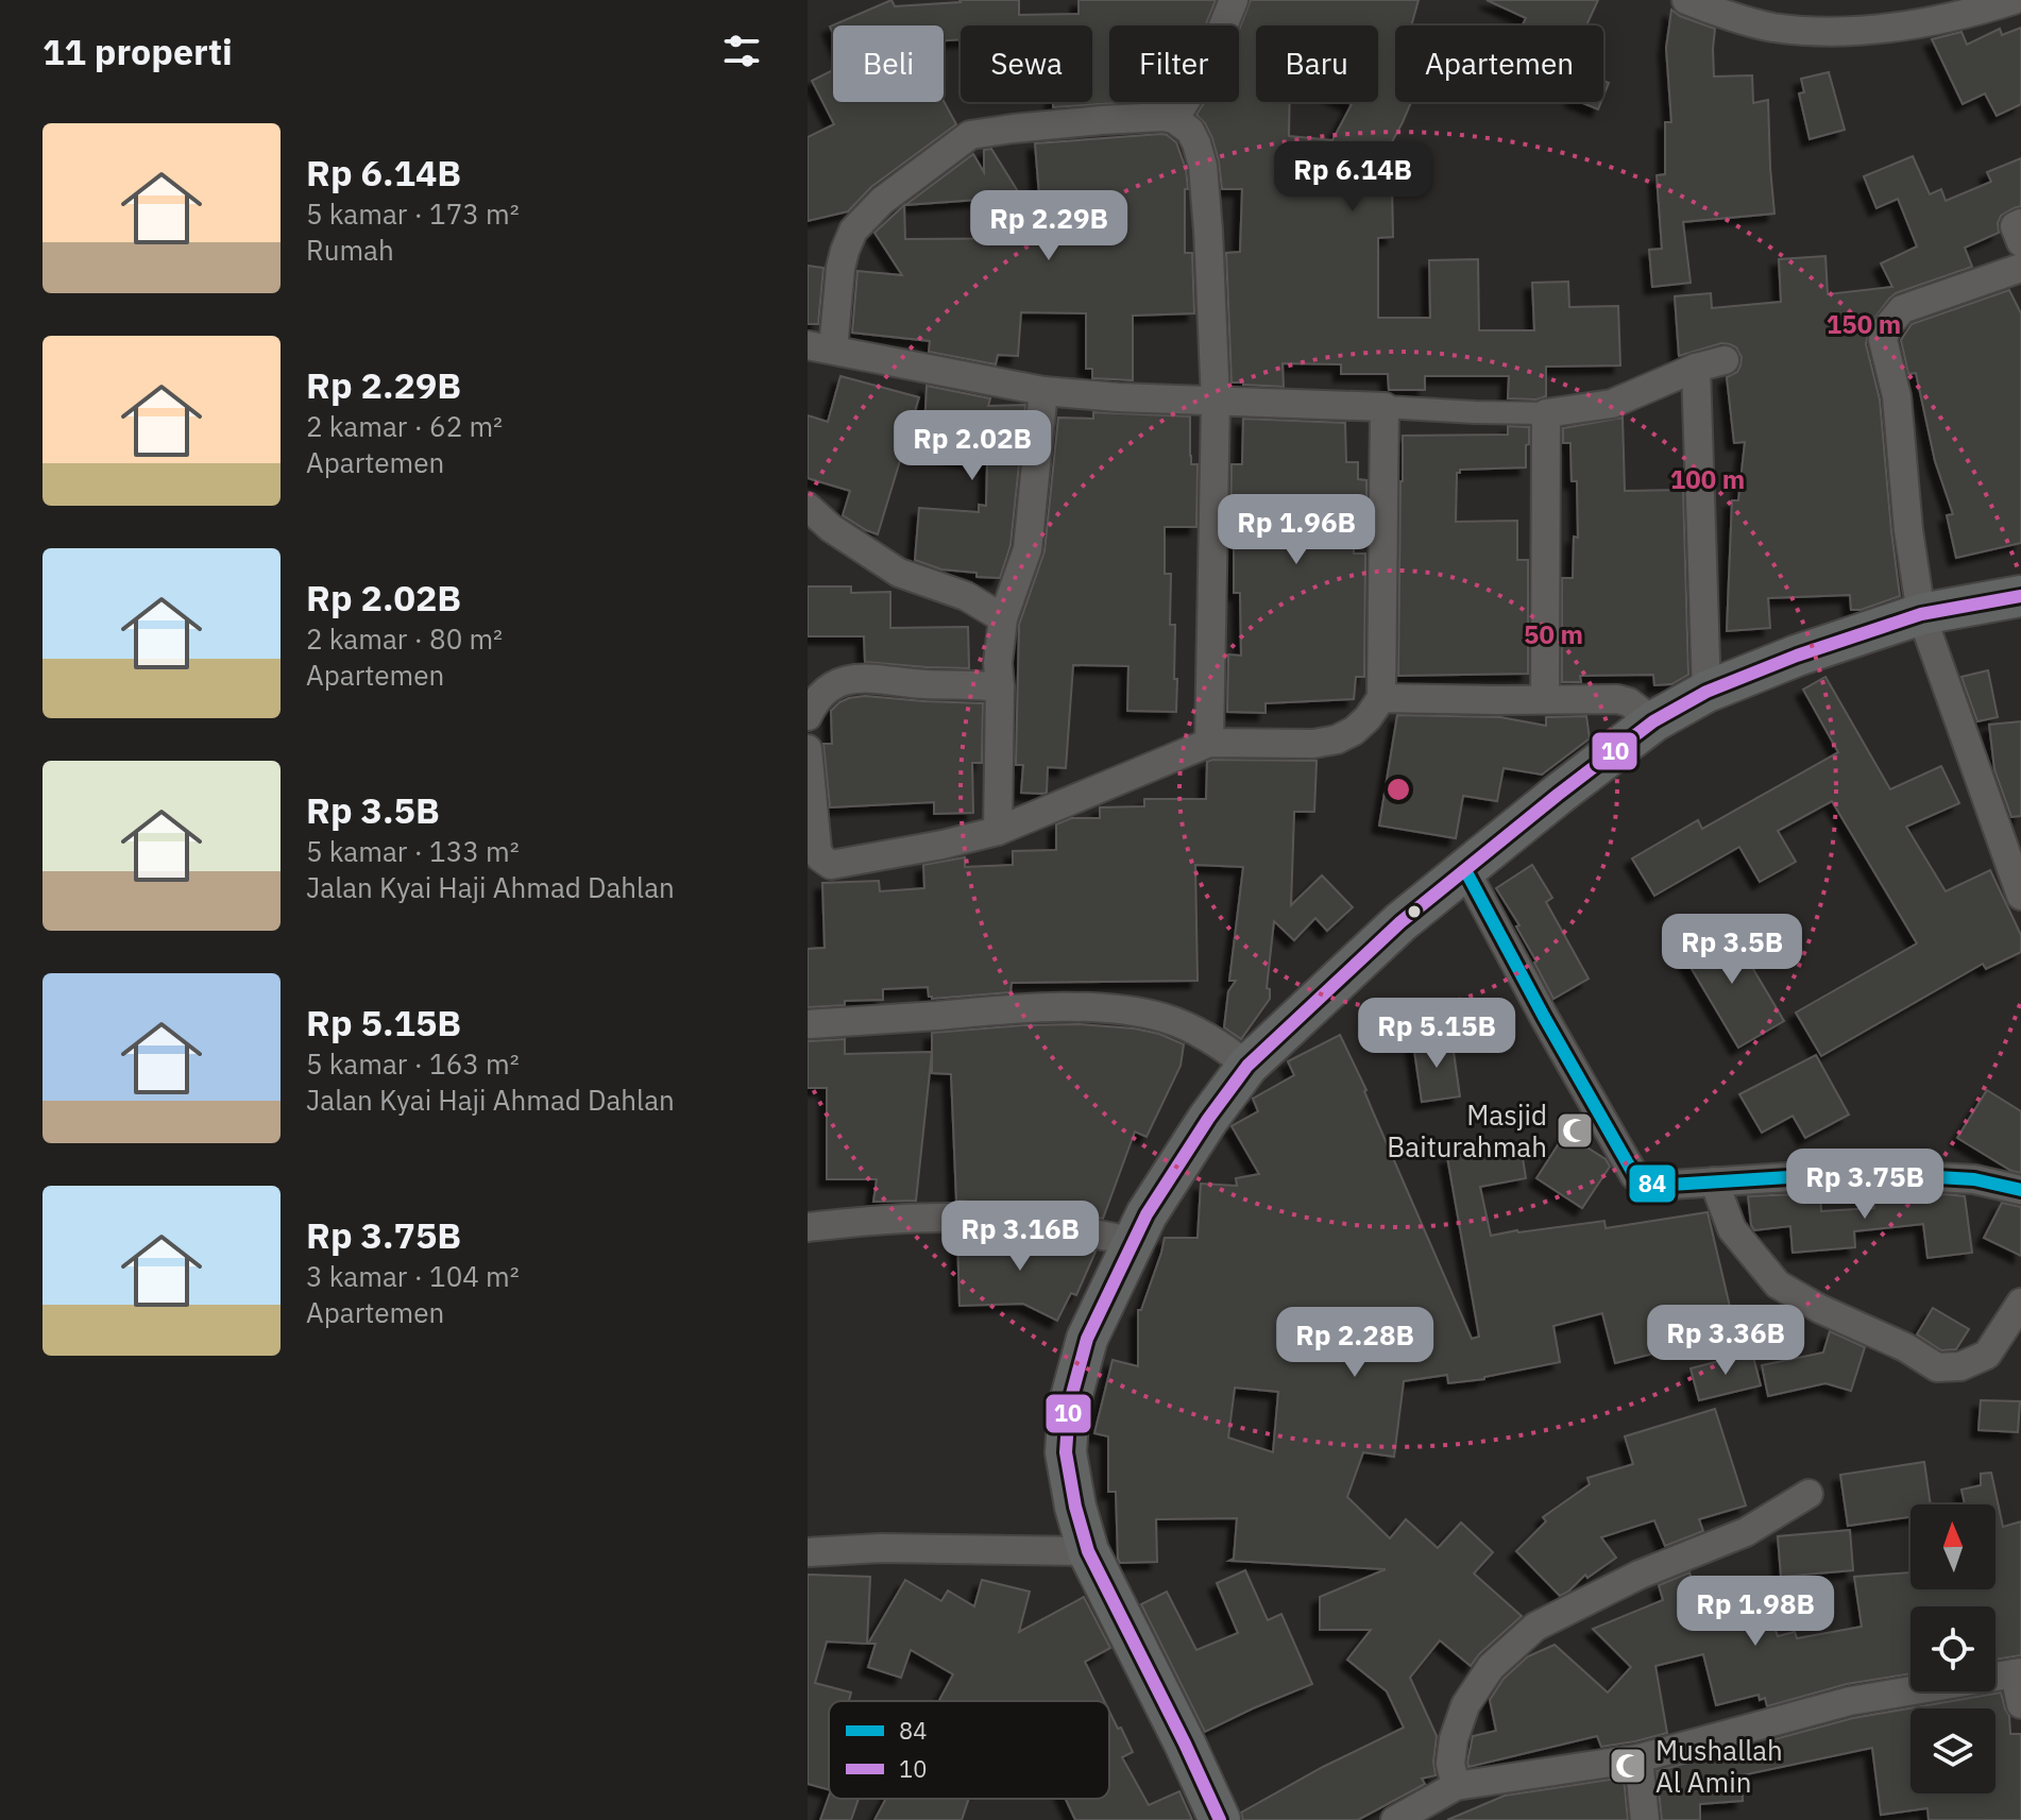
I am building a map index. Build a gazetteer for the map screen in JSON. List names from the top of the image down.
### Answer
{
  "places": {
    "mosque": ["Masjid Baiturahmah", "Mushallah Al Amin"]
  },
  "lines": ["transit line 10", "transit line 84"],
  "legend": ["84", "10"],
  "north": "top",
  "page": {
    "heading": "11 properti",
    "chip": [
      "Beli",
      "Sewa",
      "Filter",
      "Baru",
      "Apartemen"
    ],
    "list": [
      {
        "name": "Rp 6.14B",
        "note": "5 kamar · 173 m² · Rumah"
      },
      {
        "name": "Rp 2.29B",
        "note": "2 kamar · 62 m² · Apartemen"
      },
      {
        "name": "Rp 2.02B",
        "note": "2 kamar · 80 m² · Apartemen"
      },
      {
        "name": "Rp 3.5B",
        "note": "5 kamar · 133 m² · Jalan Kyai Haji Ahmad Dahlan"
      },
      {
        "name": "Rp 5.15B",
        "note": "5 kamar · 163 m² · Jalan Kyai Haji Ahmad Dahlan"
      },
      {
        "name": "Rp 3.75B",
        "note": "3 kamar · 104 m² · Apartemen"
      }
    ],
    "price": [
      "Rp 6.14B",
      "Rp 2.29B",
      "Rp 2.02B",
      "Rp 1.96B",
      "Rp 3.5B",
      "Rp 5.15B",
      "Rp 3.75B",
      "Rp 3.16B",
      "Rp 3.36B",
      "Rp 2.28B",
      "Rp 1.98B"
    ]
  },
  "rings": ["150 m", "100 m", "50 m"]
}
